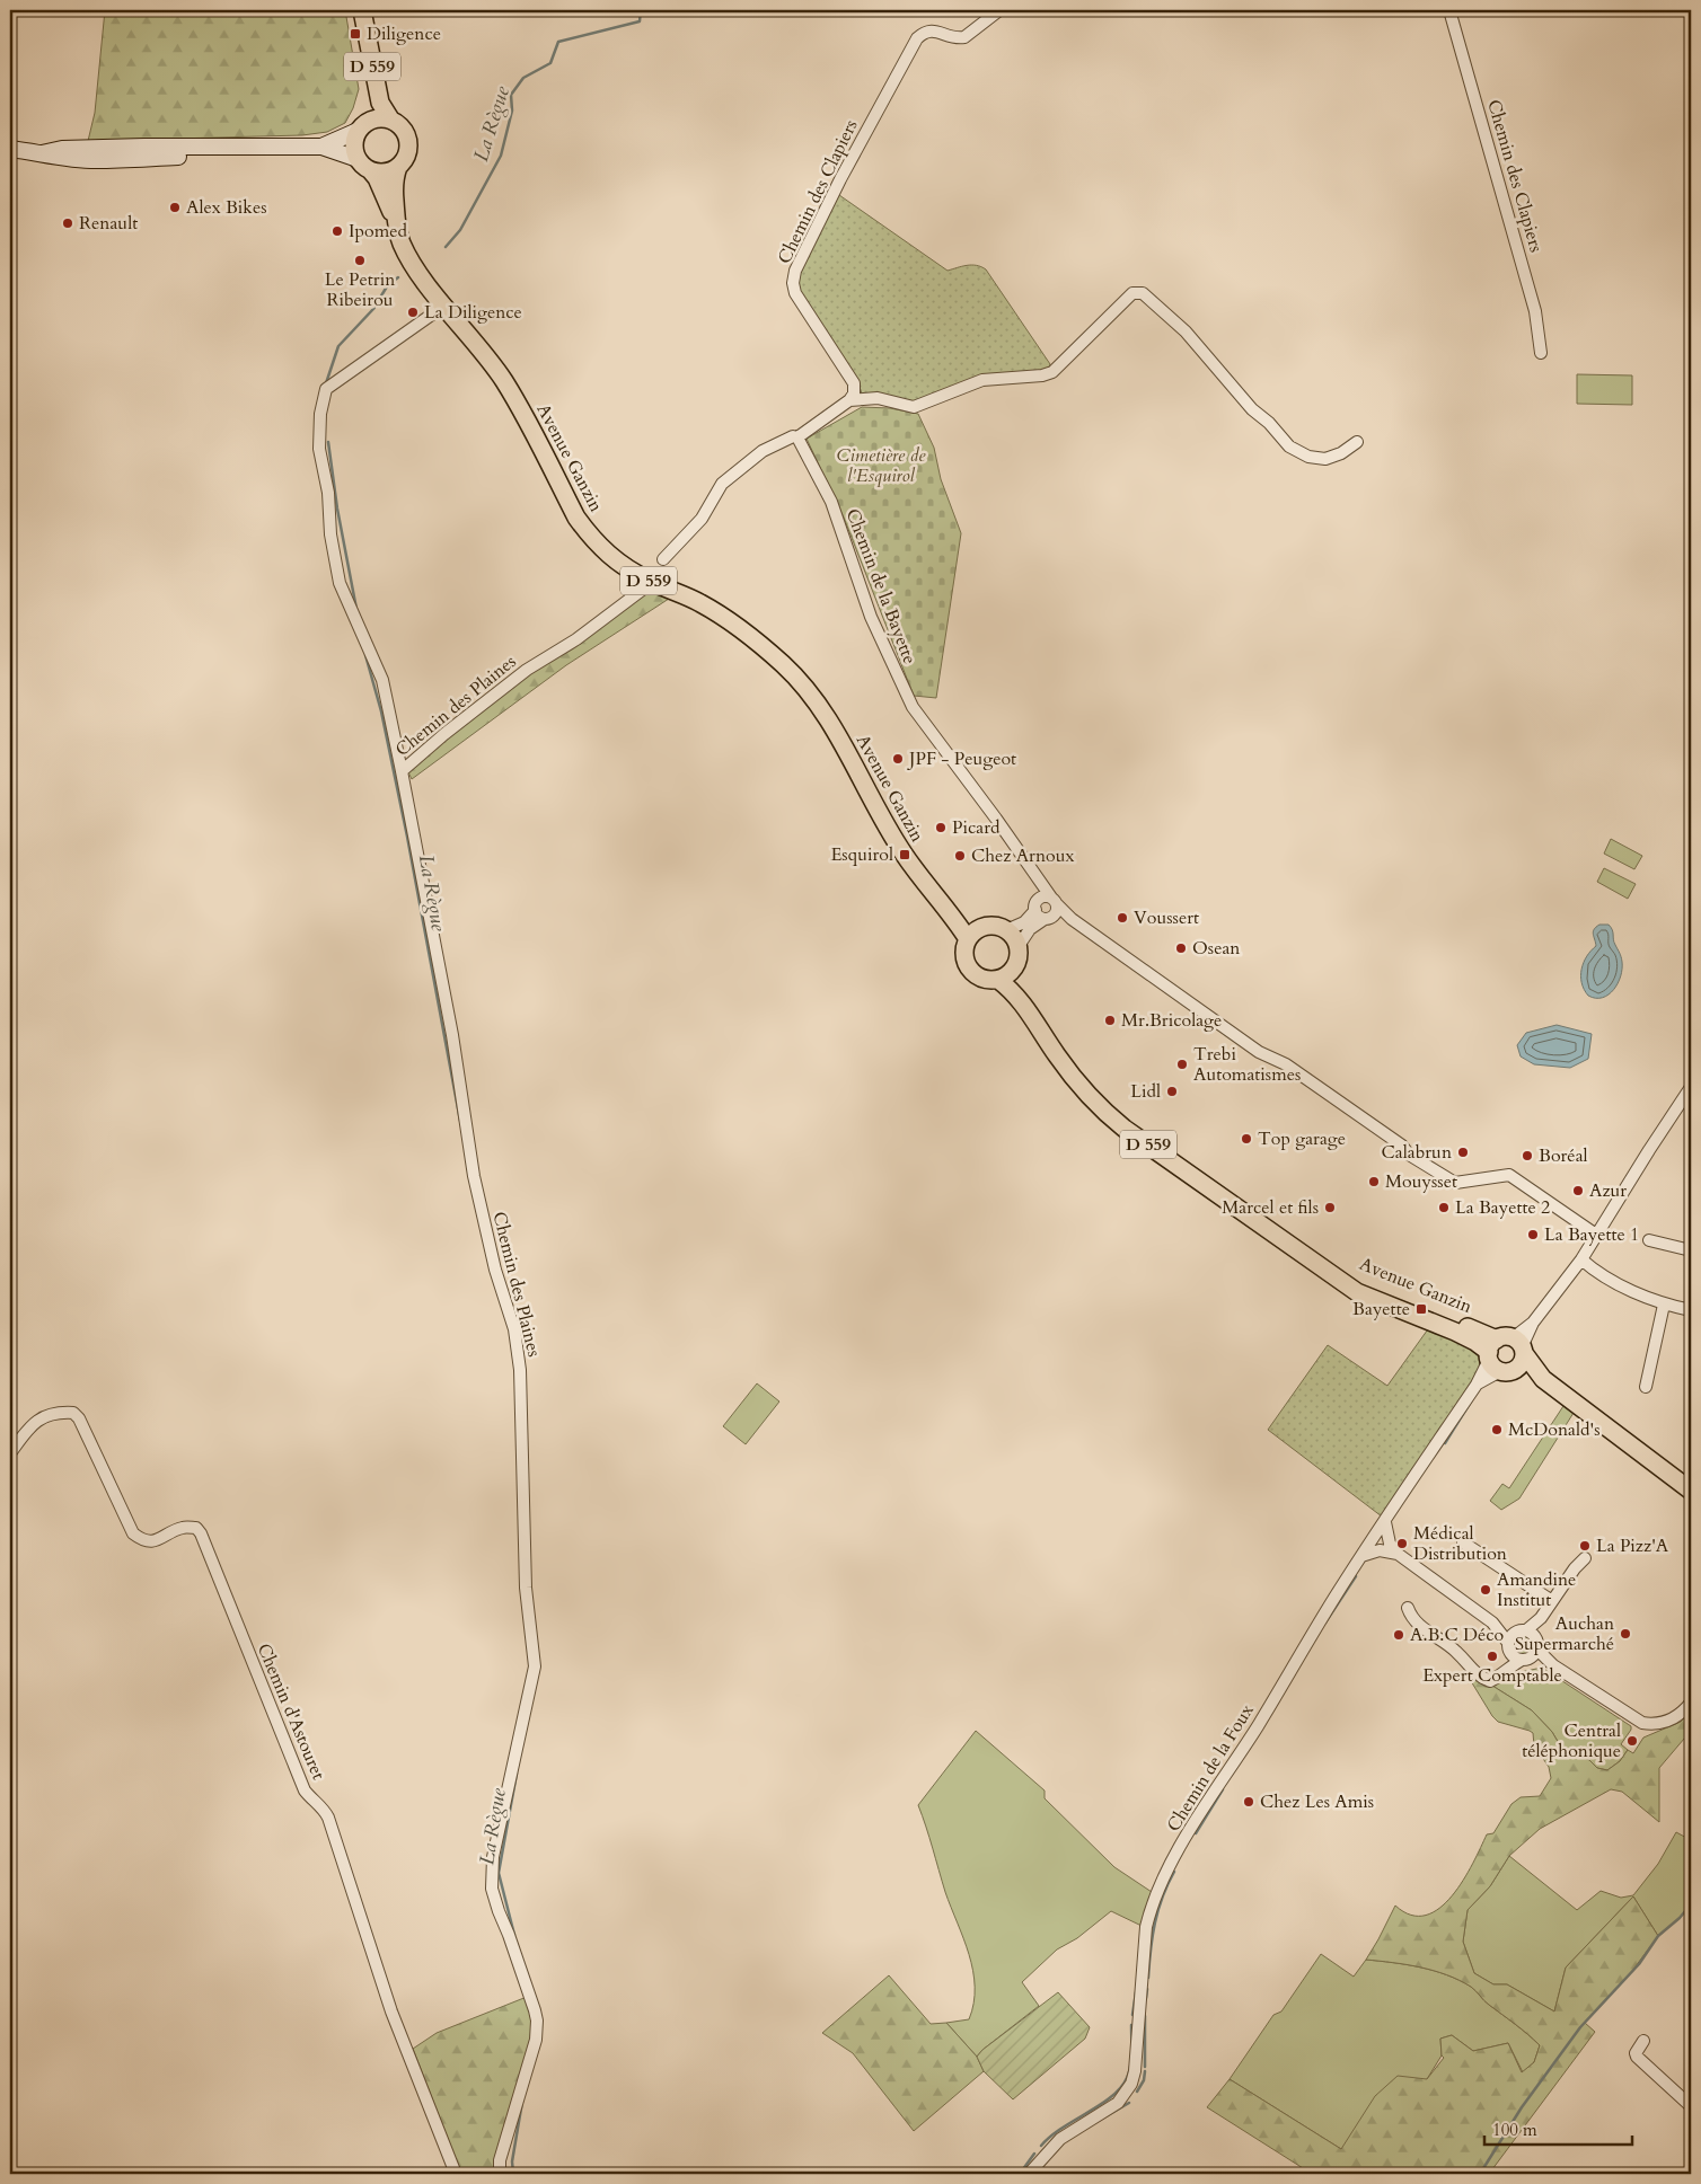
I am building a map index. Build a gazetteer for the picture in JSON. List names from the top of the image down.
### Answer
{
  "streets": {
    "main road": ["D 559", "Avenue Ganzin"],
    "street": [
      "Chemin des Clapiers",
      "Chemin de la Bayette",
      "Chemin des Plaines",
      "Chemin d'Astouret",
      "Chemin de la Foux"
    ]
  },
  "crossings": [
    ["D 559", "Avenue Ganzin"],
    ["Avenue Ganzin", "Chemin des Plaines"],
    ["Avenue Ganzin", "Chemin de la Foux"]
  ],
  "water": ["La Règue"],
  "parks": ["Cimetière de l'Esquirol"],
  "places": {
    "transit": ["Diligence", "Esquirol", "Bayette"],
    "other": [
      "Alex Bikes",
      "Renault",
      "Ipomed",
      "Le Petrin Ribeirou",
      "La Diligence",
      "JPF - Peugeot",
      "Picard",
      "Chez Arnoux",
      "Voussert",
      "Osean",
      "Mr.Bricolage",
      "Trebi Automatismes",
      "Lidl",
      "Top garage",
      "Calabrun",
      "Boréal",
      "Mouysset",
      "Azur",
      "Marcel et fils",
      "La Bayette 2",
      "La Bayette 1",
      "McDonald's",
      "Médical Distribution",
      "La Pizz'A",
      "Amandine Institut",
      "Auchan Supermarché",
      "A.B.C Déco",
      "Expert Comptable",
      "Central téléphonique",
      "Chez Les Amis"
    ]
  },
  "scale_bar": "100 m"
}
